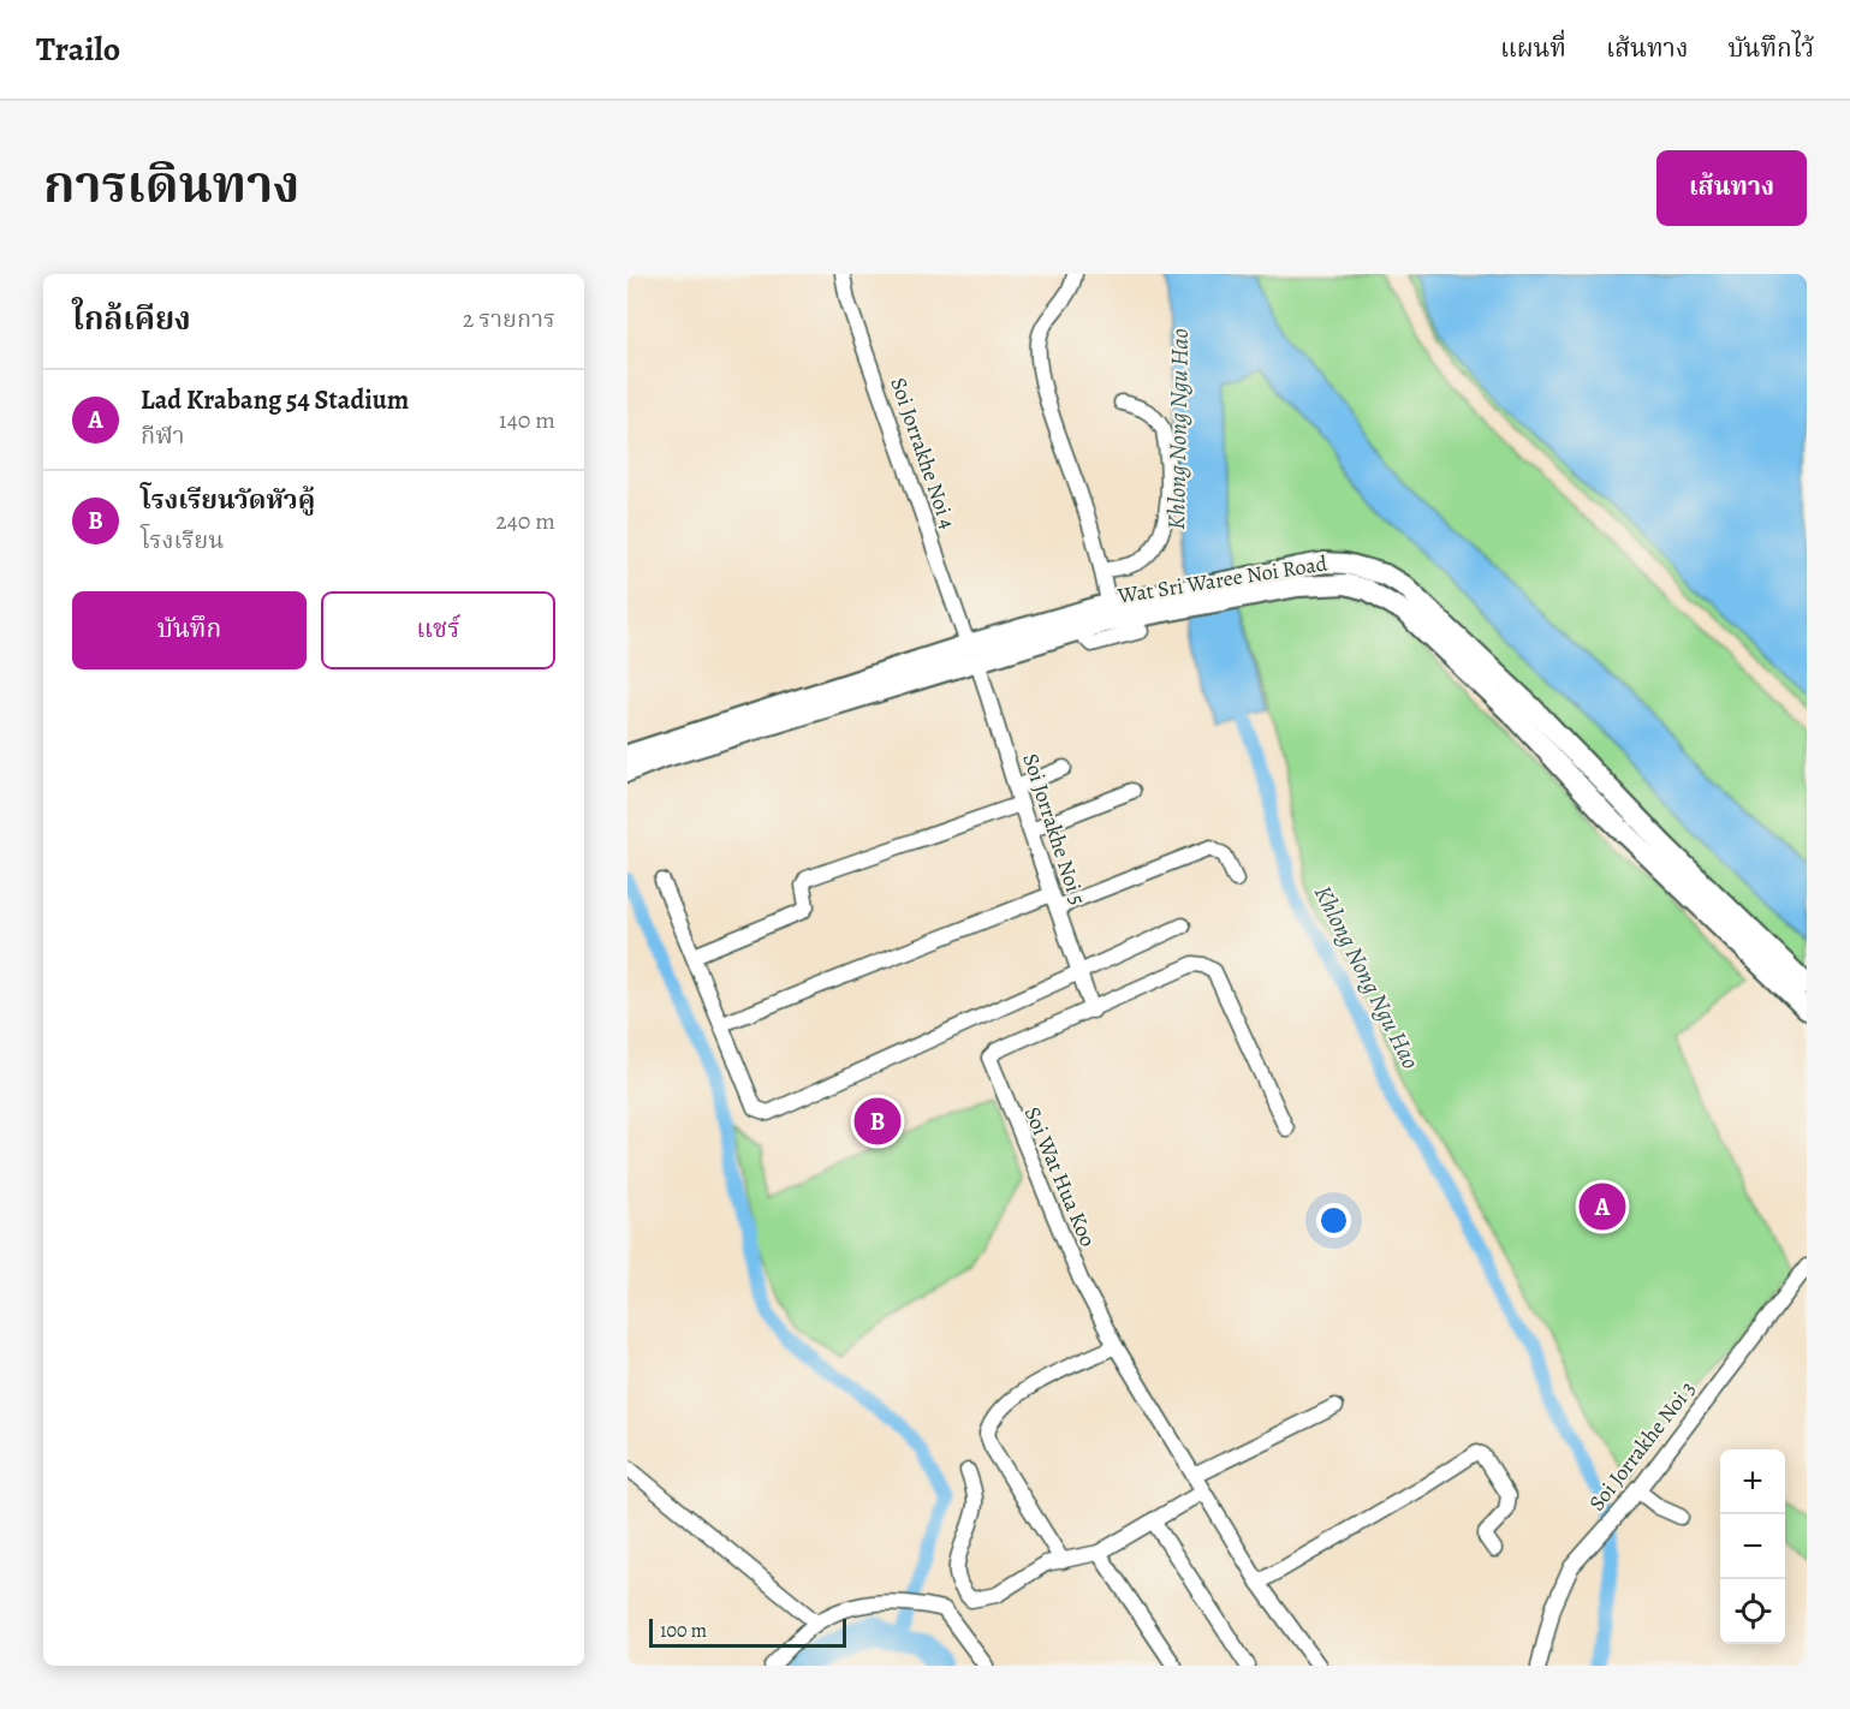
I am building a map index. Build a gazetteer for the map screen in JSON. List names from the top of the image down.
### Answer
{
  "streets": {
    "main road": ["Wat Sri Waree Noi Road"],
    "street": [
      "Soi Jorrakhe Noi 4",
      "Soi Jorrakhe Noi 5",
      "Soi Wat Hua Koo",
      "Soi Jorrakhe Noi 3"
    ]
  },
  "crossings": [
    ["Soi Jorrakhe Noi 4", "Wat Sri Waree Noi Road"],
    ["Soi Jorrakhe Noi 4", "Soi Jorrakhe Noi 5"],
    ["Wat Sri Waree Noi Road", "Soi Jorrakhe Noi 5"],
    ["Soi Jorrakhe Noi 5", "Soi Wat Hua Koo"]
  ],
  "water": ["Khlong Nong Ngu Hao"],
  "scale_bar": "100 m",
  "page": {
    "header": "Trailo",
    "nav": ["แผนที่", "เส้นทาง", "บันทึกไว้"],
    "title": "การเดินทาง",
    "buttons": [
      "เส้นทาง",
      ["บันทึก", "แชร์"]
    ],
    "heading": ["ใกล้เคียง", "2 รายการ"],
    "list": [
      {
        "mark": "A",
        "name": "Lad Krabang 54 Stadium",
        "note": "กีฬา",
        "value": "140 m"
      },
      {
        "mark": "B",
        "name": "โรงเรียนวัดหัวคู้",
        "note": "โรงเรียน",
        "value": "240 m"
      }
    ],
    "pins": ["B", "A"],
    "map_buttons": ["+", "−"],
    "scale": "100 m"
  }
}
